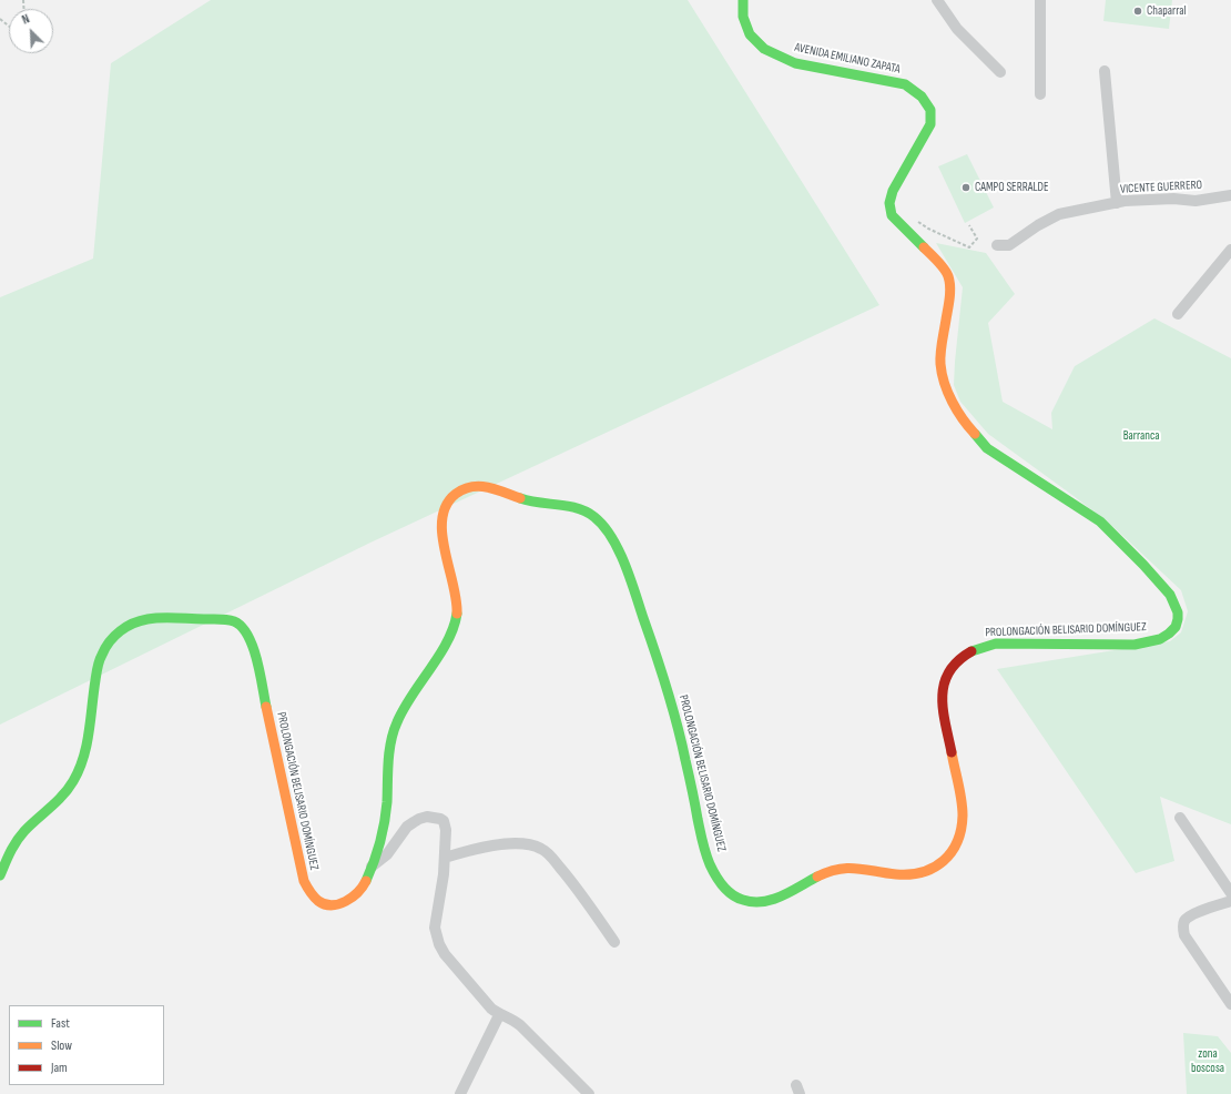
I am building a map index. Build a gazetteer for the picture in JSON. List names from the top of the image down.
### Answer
{
  "streets": {
    "main road": ["AVENIDA EMILIANO ZAPATA", "PROLONGACIÓN BELISARIO DOMÍNGUEZ"],
    "street": ["VICENTE GUERRERO"]
  },
  "crossings": [
    ["AVENIDA EMILIANO ZAPATA", "PROLONGACIÓN BELISARIO DOMÍNGUEZ"]
  ],
  "parks": ["Barranca", "zona boscosa"],
  "places": ["Chaparral", "CAMPO SERRALDE"],
  "legend": ["Fast", "Slow", "Jam"],
  "north": "top left"
}
